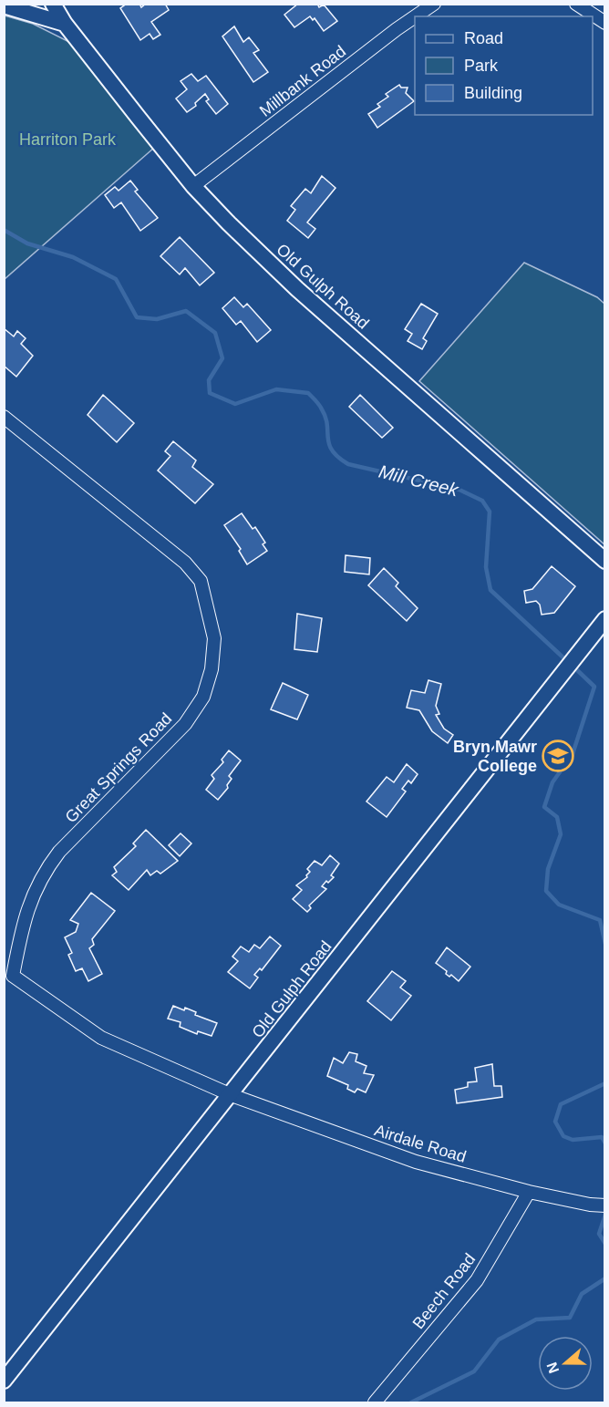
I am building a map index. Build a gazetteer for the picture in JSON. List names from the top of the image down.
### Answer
{
  "streets": {
    "street": [
      "Millbank Road",
      "Old Gulph Road",
      "Great Springs Road",
      "Airdale Road",
      "Beech Road"
    ]
  },
  "crossings": [
    ["Millbank Road", "Old Gulph Road"],
    ["Old Gulph Road", "Great Springs Road"],
    ["Old Gulph Road", "Airdale Road"],
    ["Great Springs Road", "Airdale Road"],
    ["Airdale Road", "Beech Road"]
  ],
  "water": ["Mill Creek"],
  "parks": ["Harriton Park"],
  "places": {
    "school or university": ["Bryn Mawr College"]
  },
  "legend": ["Road", "Park", "Building"],
  "north": "left"
}
